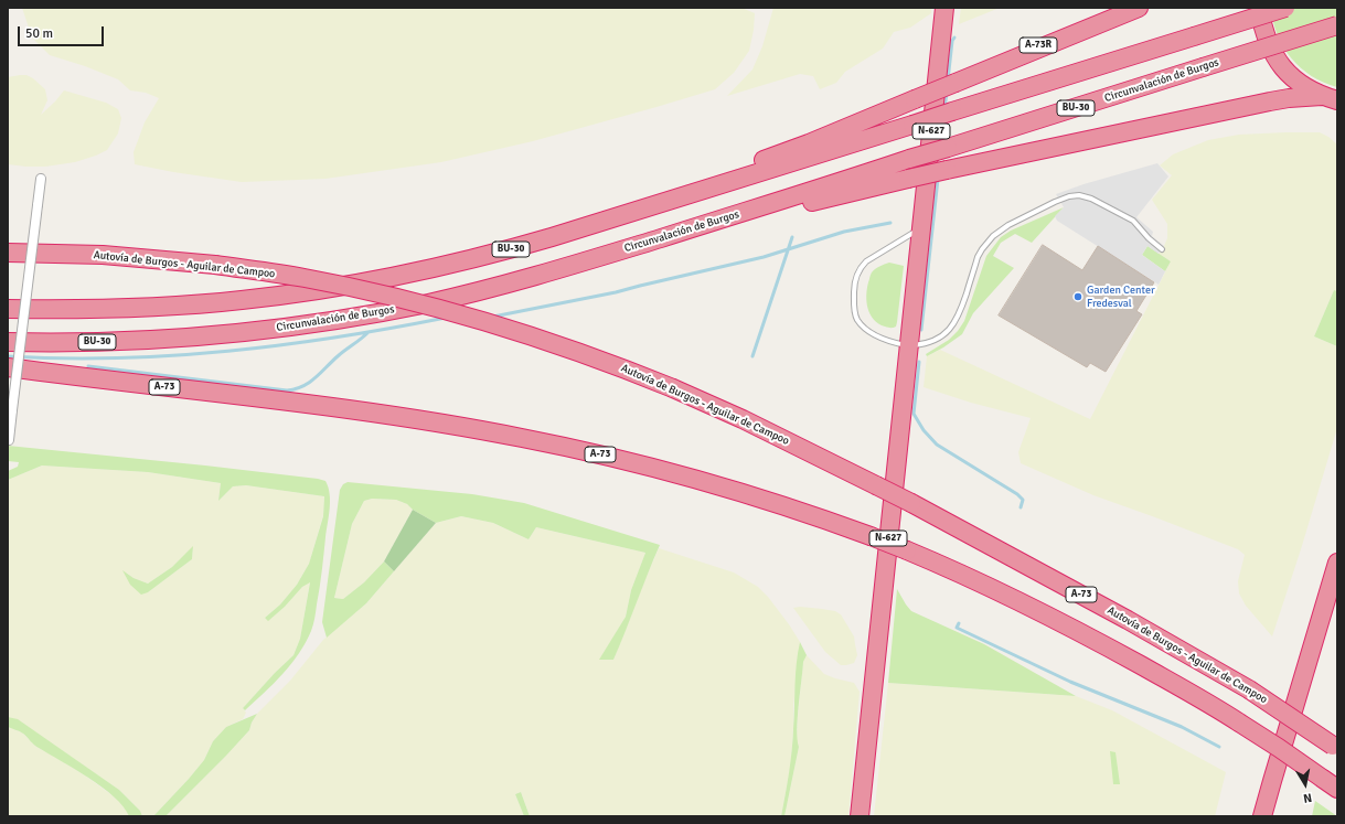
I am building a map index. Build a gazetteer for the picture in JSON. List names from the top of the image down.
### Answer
{
  "streets": {
    "highway": [
      "A-73R",
      "Circunvalación de Burgos",
      "BU-30",
      "N-627",
      "Autovía de Burgos - Aguilar de Campoo",
      "A-73"
    ]
  },
  "crossings": [
    ["A-73R", "BU-30"]
  ],
  "places": ["Garden Center Fredesval"],
  "scale_bar": "50 m",
  "north": "bottom"
}
